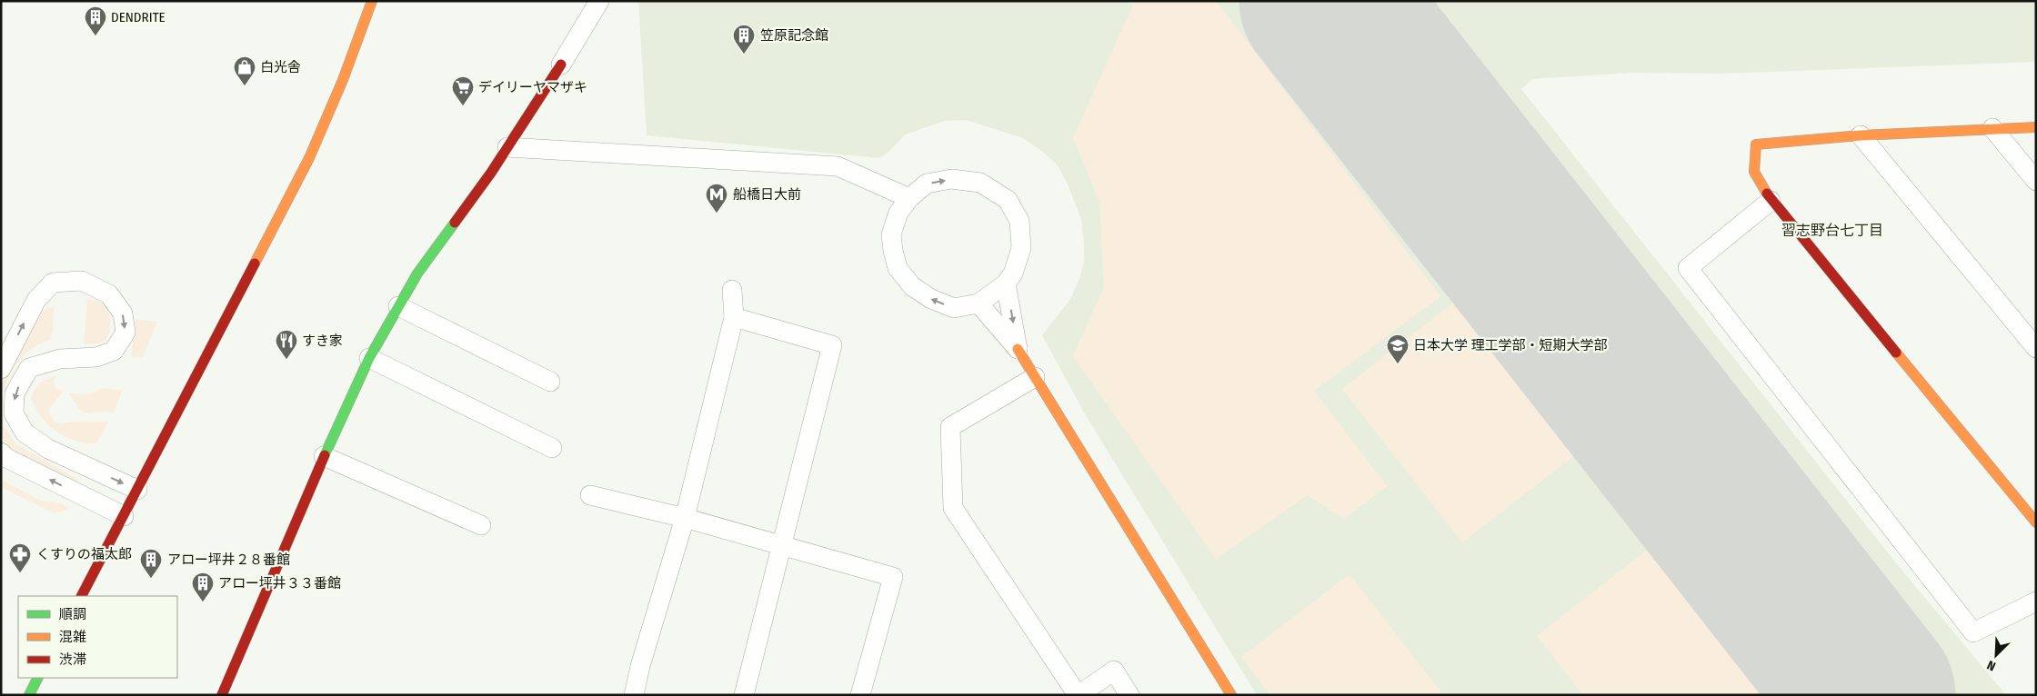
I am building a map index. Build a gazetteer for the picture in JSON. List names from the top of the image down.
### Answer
{
  "districts": ["習志野台七丁目"],
  "places": {
    "building": [
      "DENDRITE",
      "笠原記念館",
      "アロー坪井２８番館",
      "アロー坪井３３番館"
    ],
    "shop": ["白光舎"],
    "supermarket": ["デイリーヤマザキ"],
    "metro station": ["船橋日大前"],
    "restaurant": ["すき家"],
    "school or university": ["日本大学 理工学部・短期大学部"],
    "pharmacy": ["くすりの福太郎"]
  },
  "legend": ["順調", "混雑", "渋滞"],
  "north": "bottom left"
}
